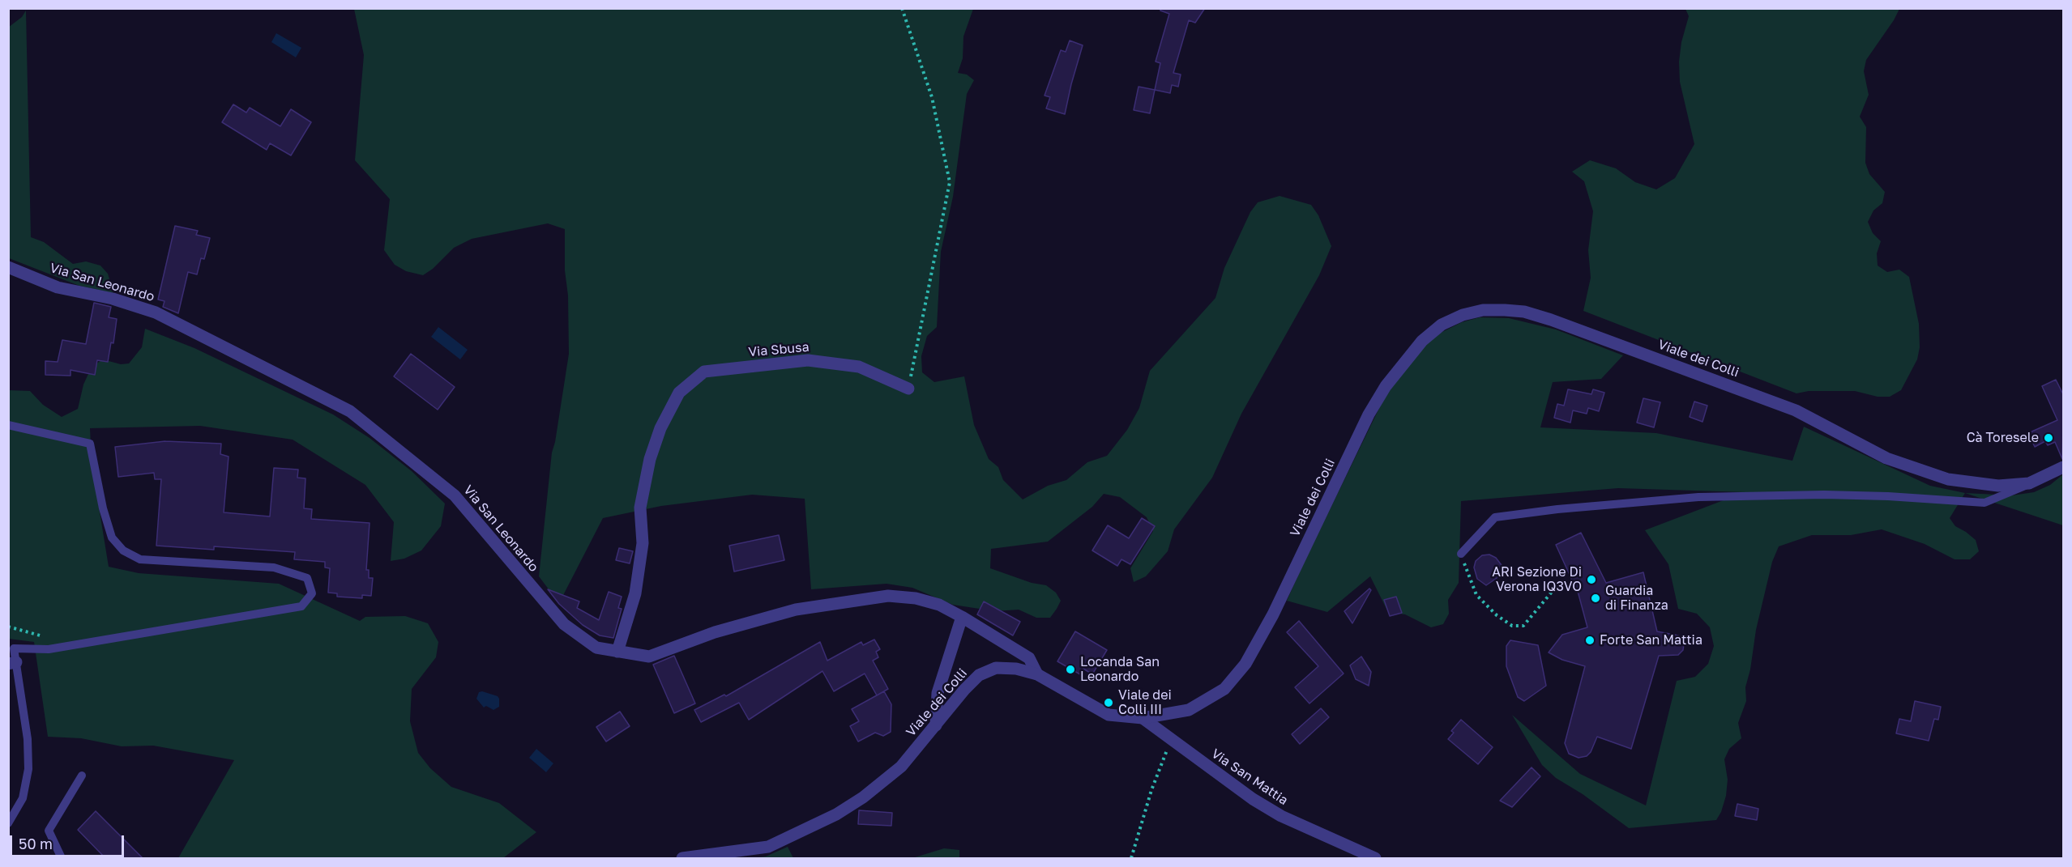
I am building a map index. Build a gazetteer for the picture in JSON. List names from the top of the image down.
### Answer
{
  "streets": {
    "street": [
      "Via San Leonardo",
      "Via Sbusa",
      "Viale dei Colli",
      "Via San Mattia"
    ]
  },
  "crossings": [
    ["Via San Leonardo", "Via Sbusa"],
    ["Via San Leonardo", "Viale dei Colli"],
    ["Viale dei Colli", "Via San Mattia"]
  ],
  "places": [
    "Cà Toresele",
    "ARI Sezione Di Verona IQ3VO",
    "Guardia di Finanza",
    "Forte San Mattia",
    "Locanda San Leonardo",
    "Viale dei Colli III"
  ],
  "scale_bar": "50 m"
}
